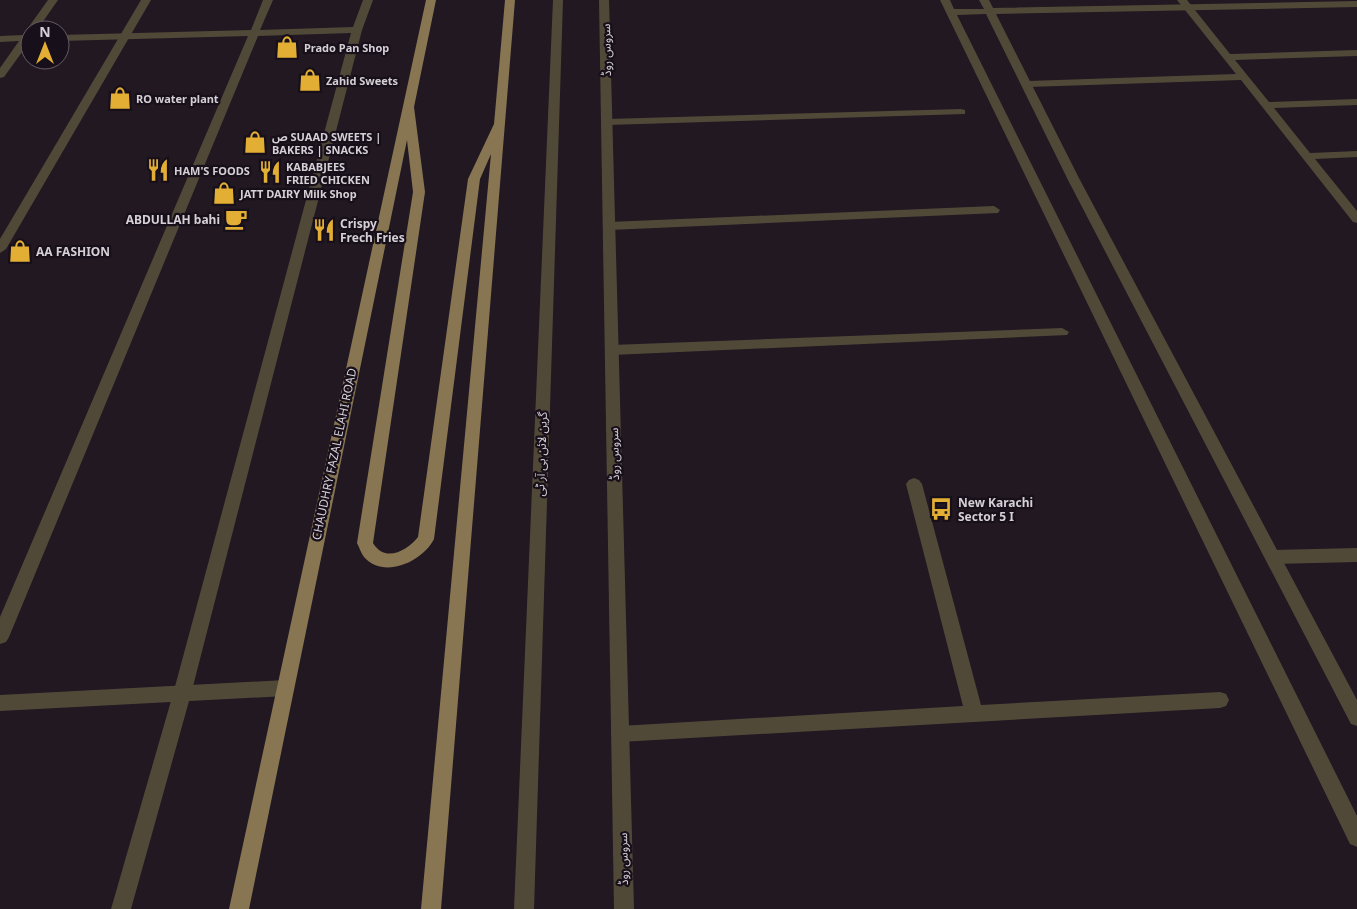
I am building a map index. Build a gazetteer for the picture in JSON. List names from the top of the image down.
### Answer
{
  "streets": {
    "main road": ["CHAUDHRY FAZAL ELAHI ROAD"],
    "street": ["سروس روڈ", "گرین لائن بی آر ٹی"]
  },
  "places": {
    "shop": [
      "Prado Pan Shop",
      "Zahid Sweets",
      "RO water plant",
      "ص SUAAD SWEETS | BAKERS | SNACKS",
      "JATT DAIRY Milk Shop",
      "AA FASHION"
    ],
    "restaurant": ["HAM'S FOODS", "KABABJEES FRIED CHICKEN", "Crispy Frech Fries"],
    "cafe": ["ABDULLAH bahi"],
    "bus stop": ["New Karachi Sector 5 I"]
  },
  "north": "top"
}
